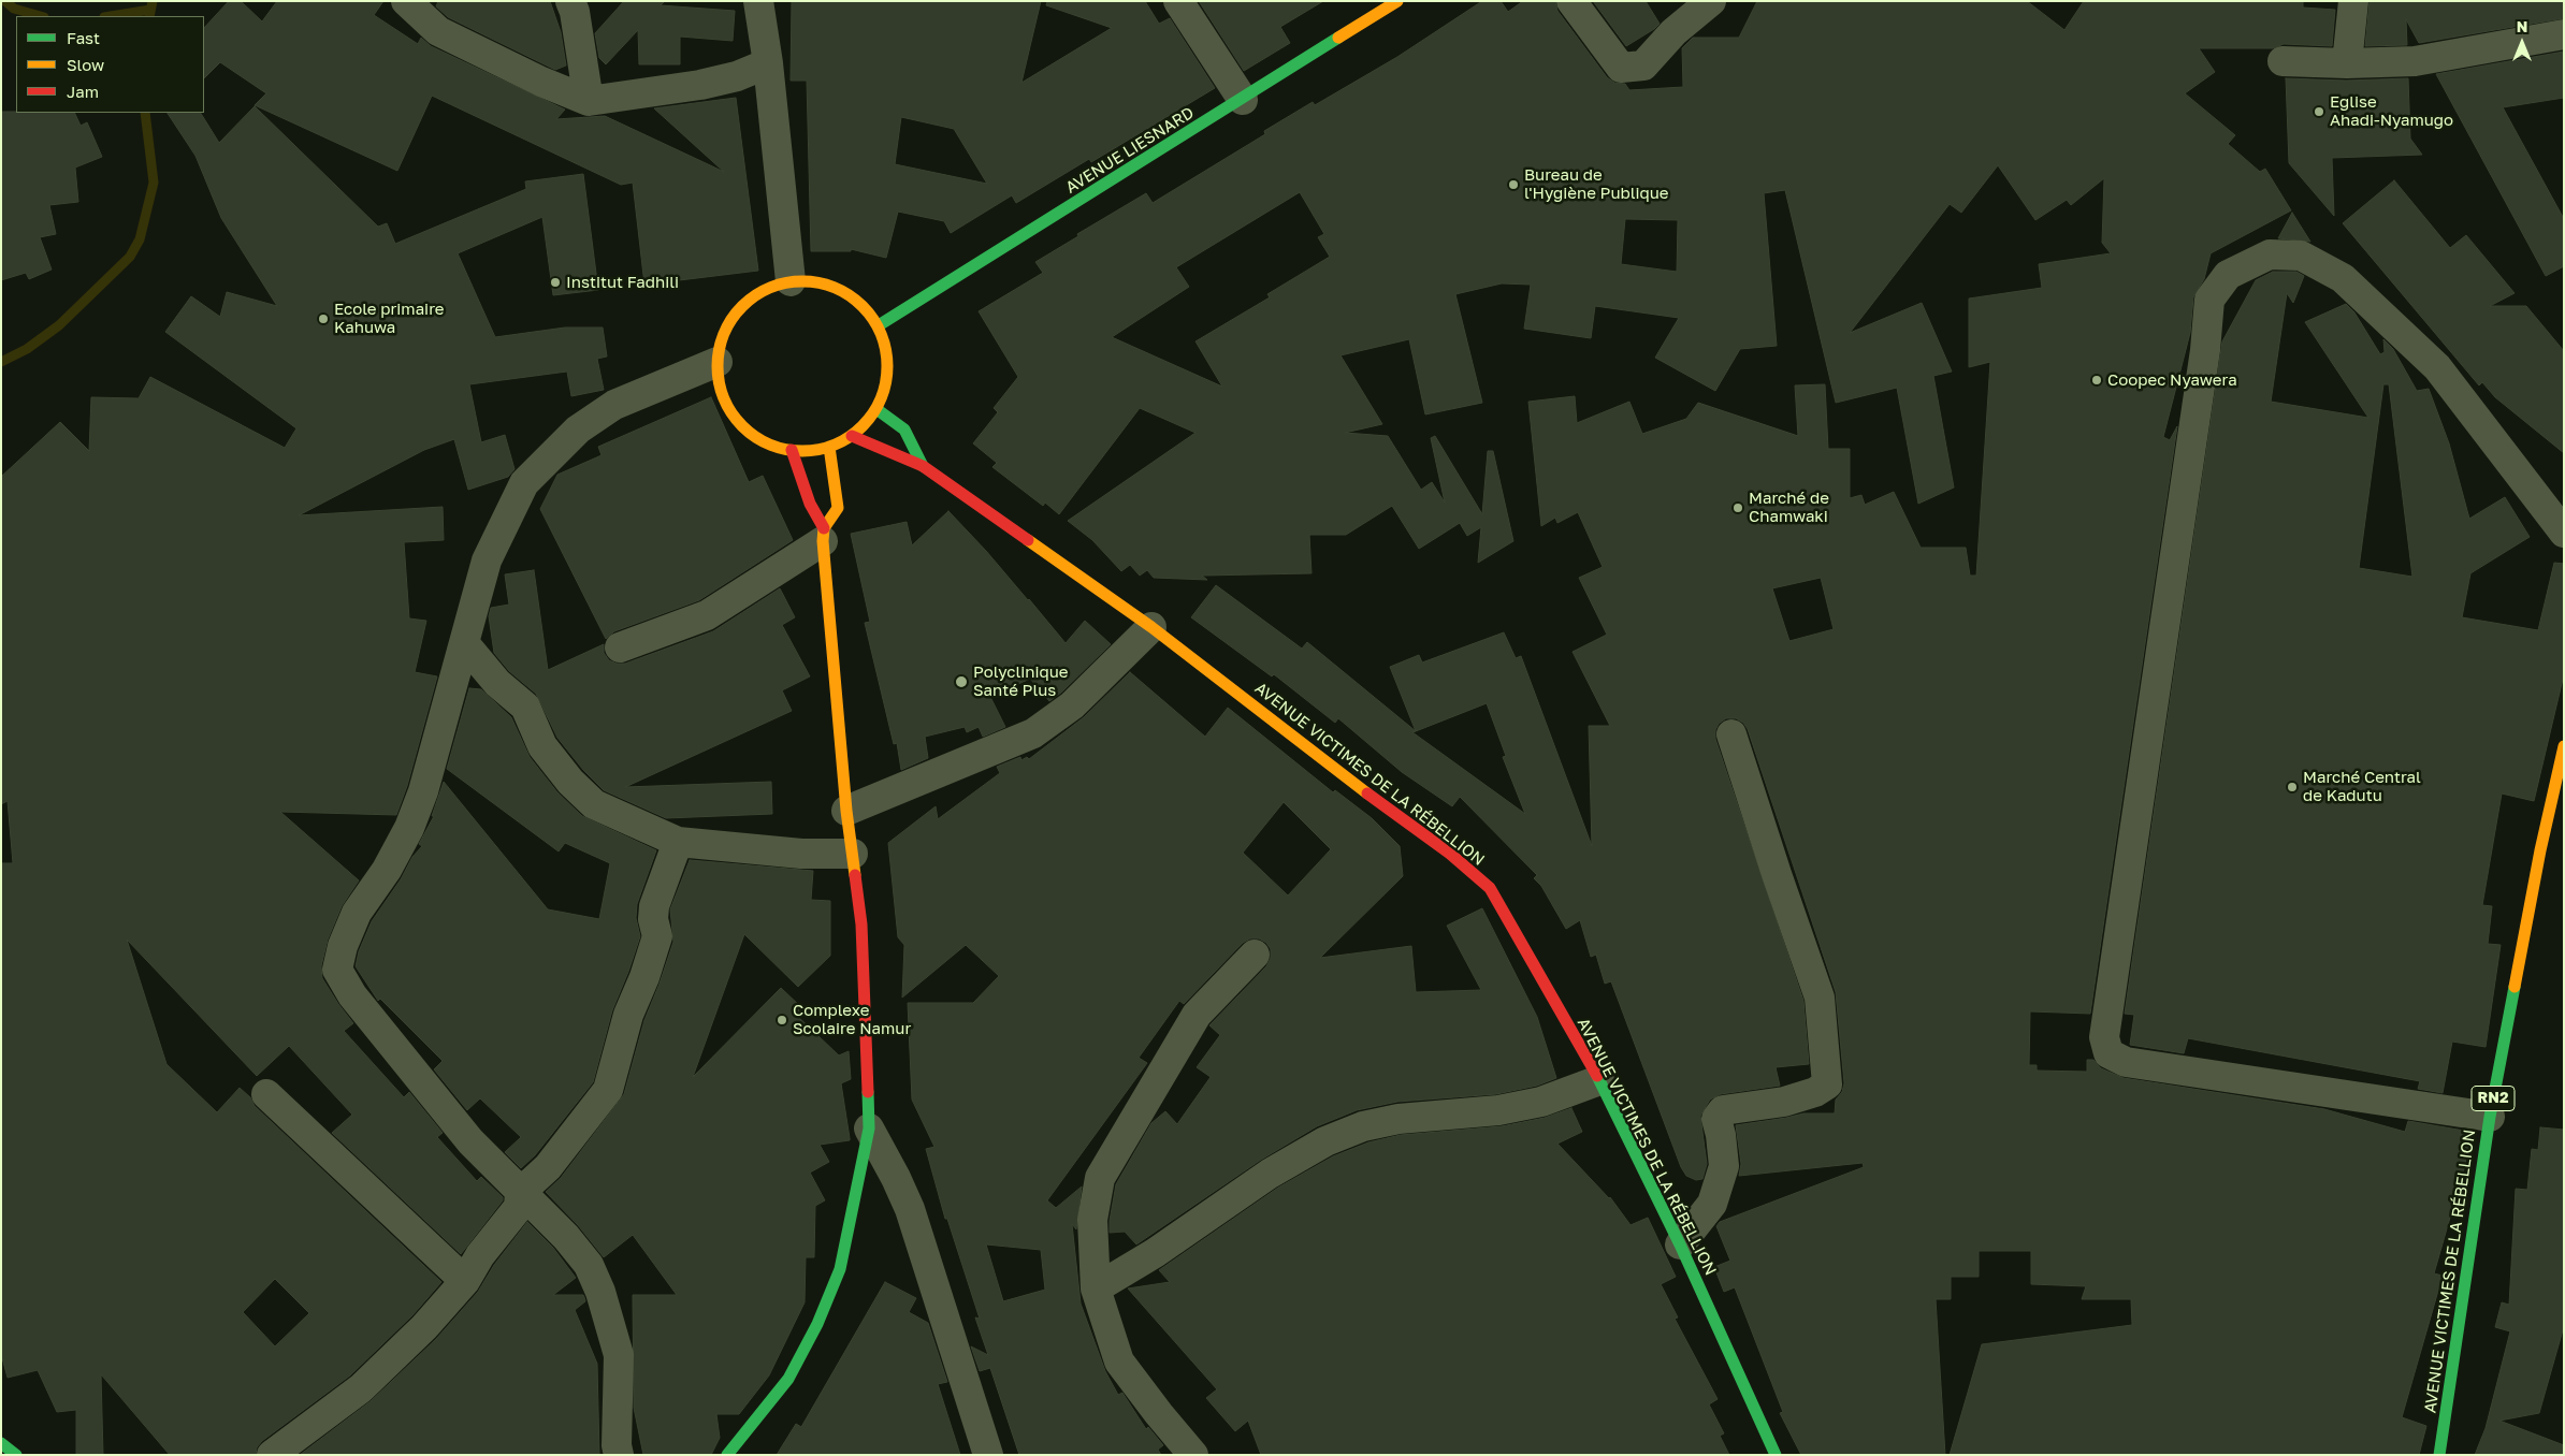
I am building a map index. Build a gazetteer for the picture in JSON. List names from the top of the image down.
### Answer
{
  "streets": {
    "main road": ["AVENUE LIESNARD", "AVENUE VICTIMES DE LA RÉBELLION", "RN2"]
  },
  "crossings": [
    ["AVENUE LIESNARD", "AVENUE VICTIMES DE LA RÉBELLION"]
  ],
  "places": [
    "Eglise Ahadi-Nyamugo",
    "Bureau de l'Hygiène Publique",
    "Institut Fadhili",
    "Ecole primaire Kahuwa",
    "Coopec Nyawera",
    "Marché de Chamwaki",
    "Polyclinique Santé Plus",
    "Marché Central de Kadutu",
    "Complexe Scolaire Namur"
  ],
  "legend": ["Fast", "Slow", "Jam"],
  "north": "top"
}
